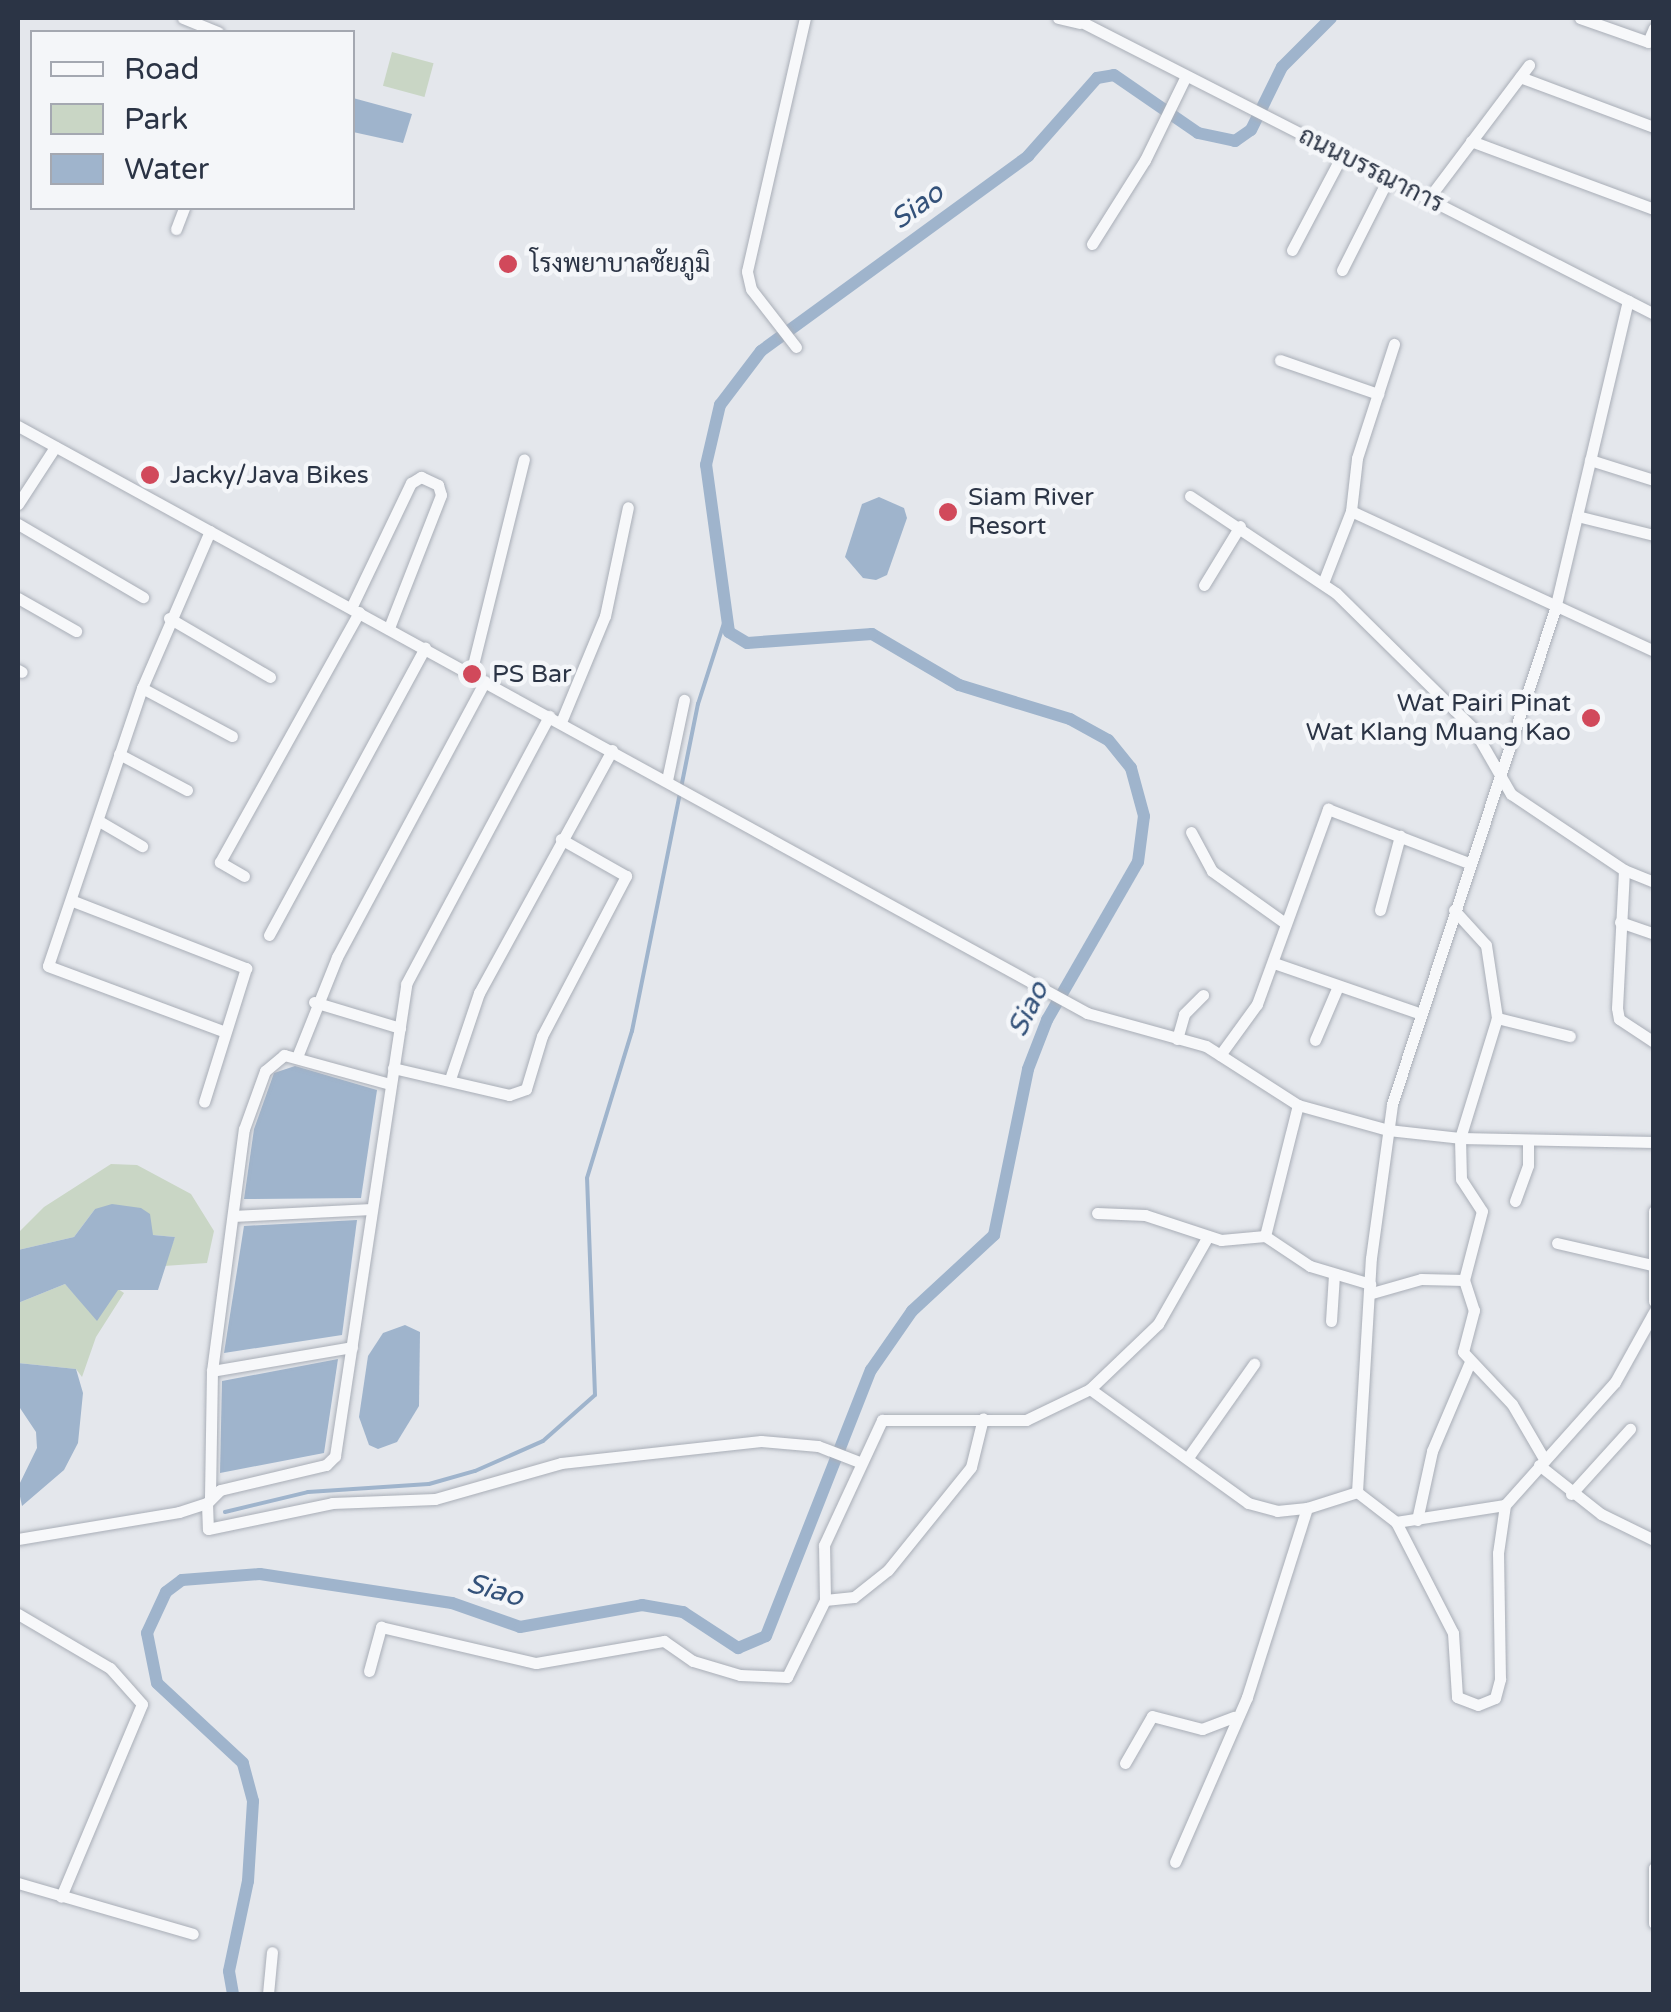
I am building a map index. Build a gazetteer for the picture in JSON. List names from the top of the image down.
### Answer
{
  "streets": {
    "street": ["ถนนบรรณาการ"]
  },
  "water": ["Siao"],
  "places": [
    "โรงพยาบาลชัยภูมิ",
    "Jacky/Java Bikes",
    "Siam River Resort",
    "PS Bar",
    "Wat Pairi Pinat Wat Klang Muang Kao"
  ],
  "legend": ["Road", "Park", "Water"]
}
